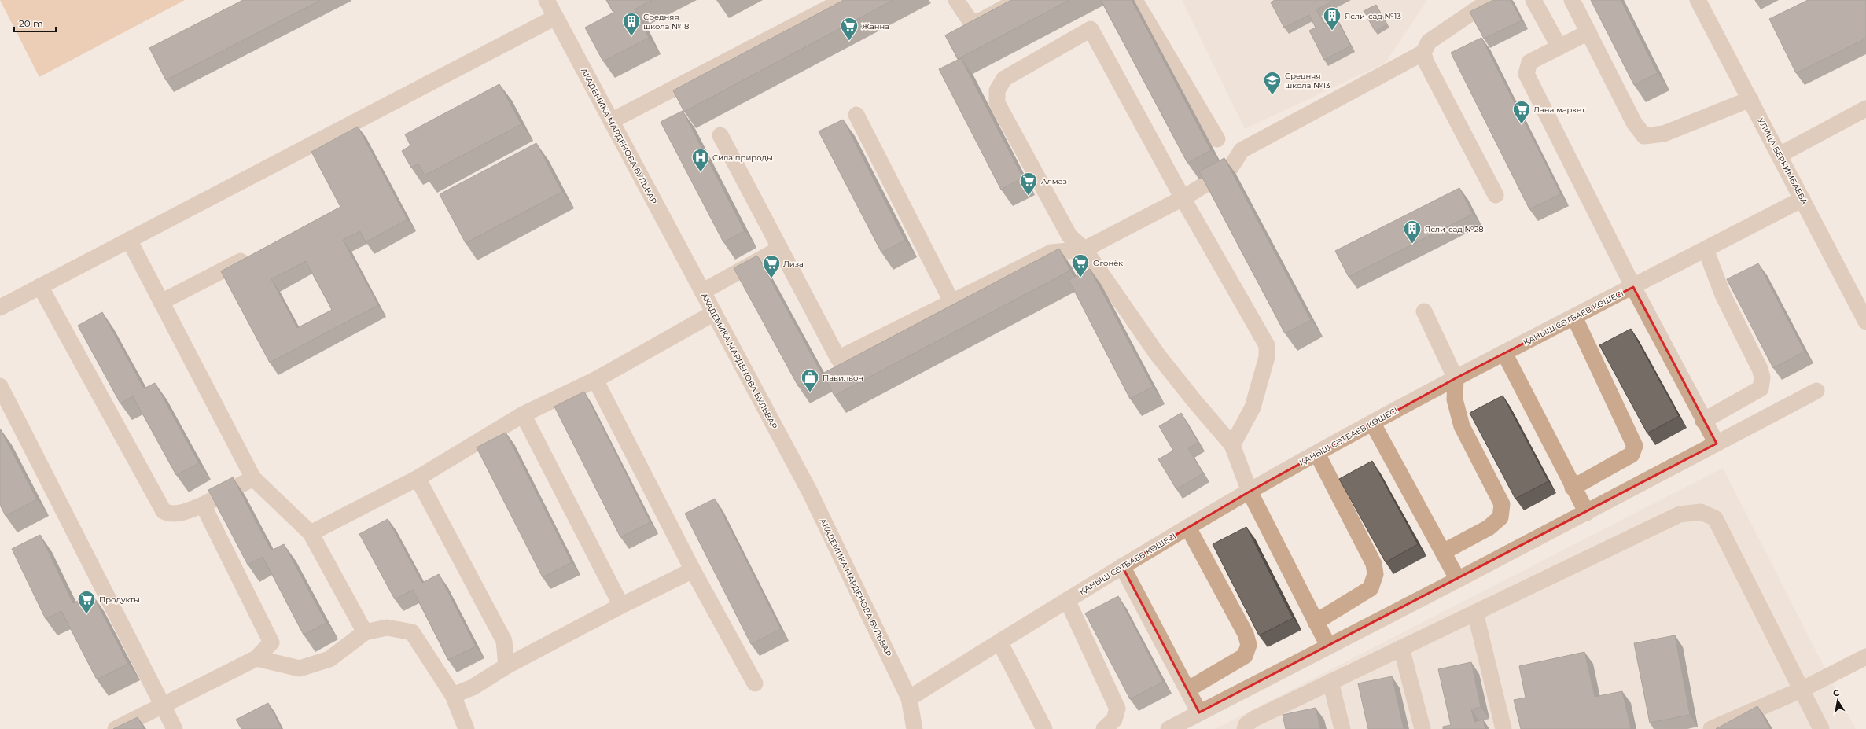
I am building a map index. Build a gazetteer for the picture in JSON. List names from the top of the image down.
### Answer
{
  "streets": {
    "street": ["АКАДЕМИКА МАРДЕНОВА БУЛЬВАР", "УЛИЦА БЕРКИМБАЕВА", "ҚАНЫШ СӘТБАЕВ КӨШЕСІ"]
  },
  "crossings": [
    ["АКАДЕМИКА МАРДЕНОВА БУЛЬВАР", "ҚАНЫШ СӘТБАЕВ КӨШЕСІ"],
    ["УЛИЦА БЕРКИМБАЕВА", "ҚАНЫШ СӘТБАЕВ КӨШЕСІ"]
  ],
  "places": {
    "building": ["Ясли-сад №13", "Средняя школа №18", "Ясли-сад №28"],
    "supermarket": [
      "Жанна",
      "Лана маркет",
      "Алмаз",
      "Огонёк",
      "Лиза",
      "Продукты"
    ],
    "school or university": ["Средняя школа №13"],
    "hospital": ["Сила природы"],
    "shop": ["Павильон"]
  },
  "scale_bar": "20 m",
  "north": "top"
}
